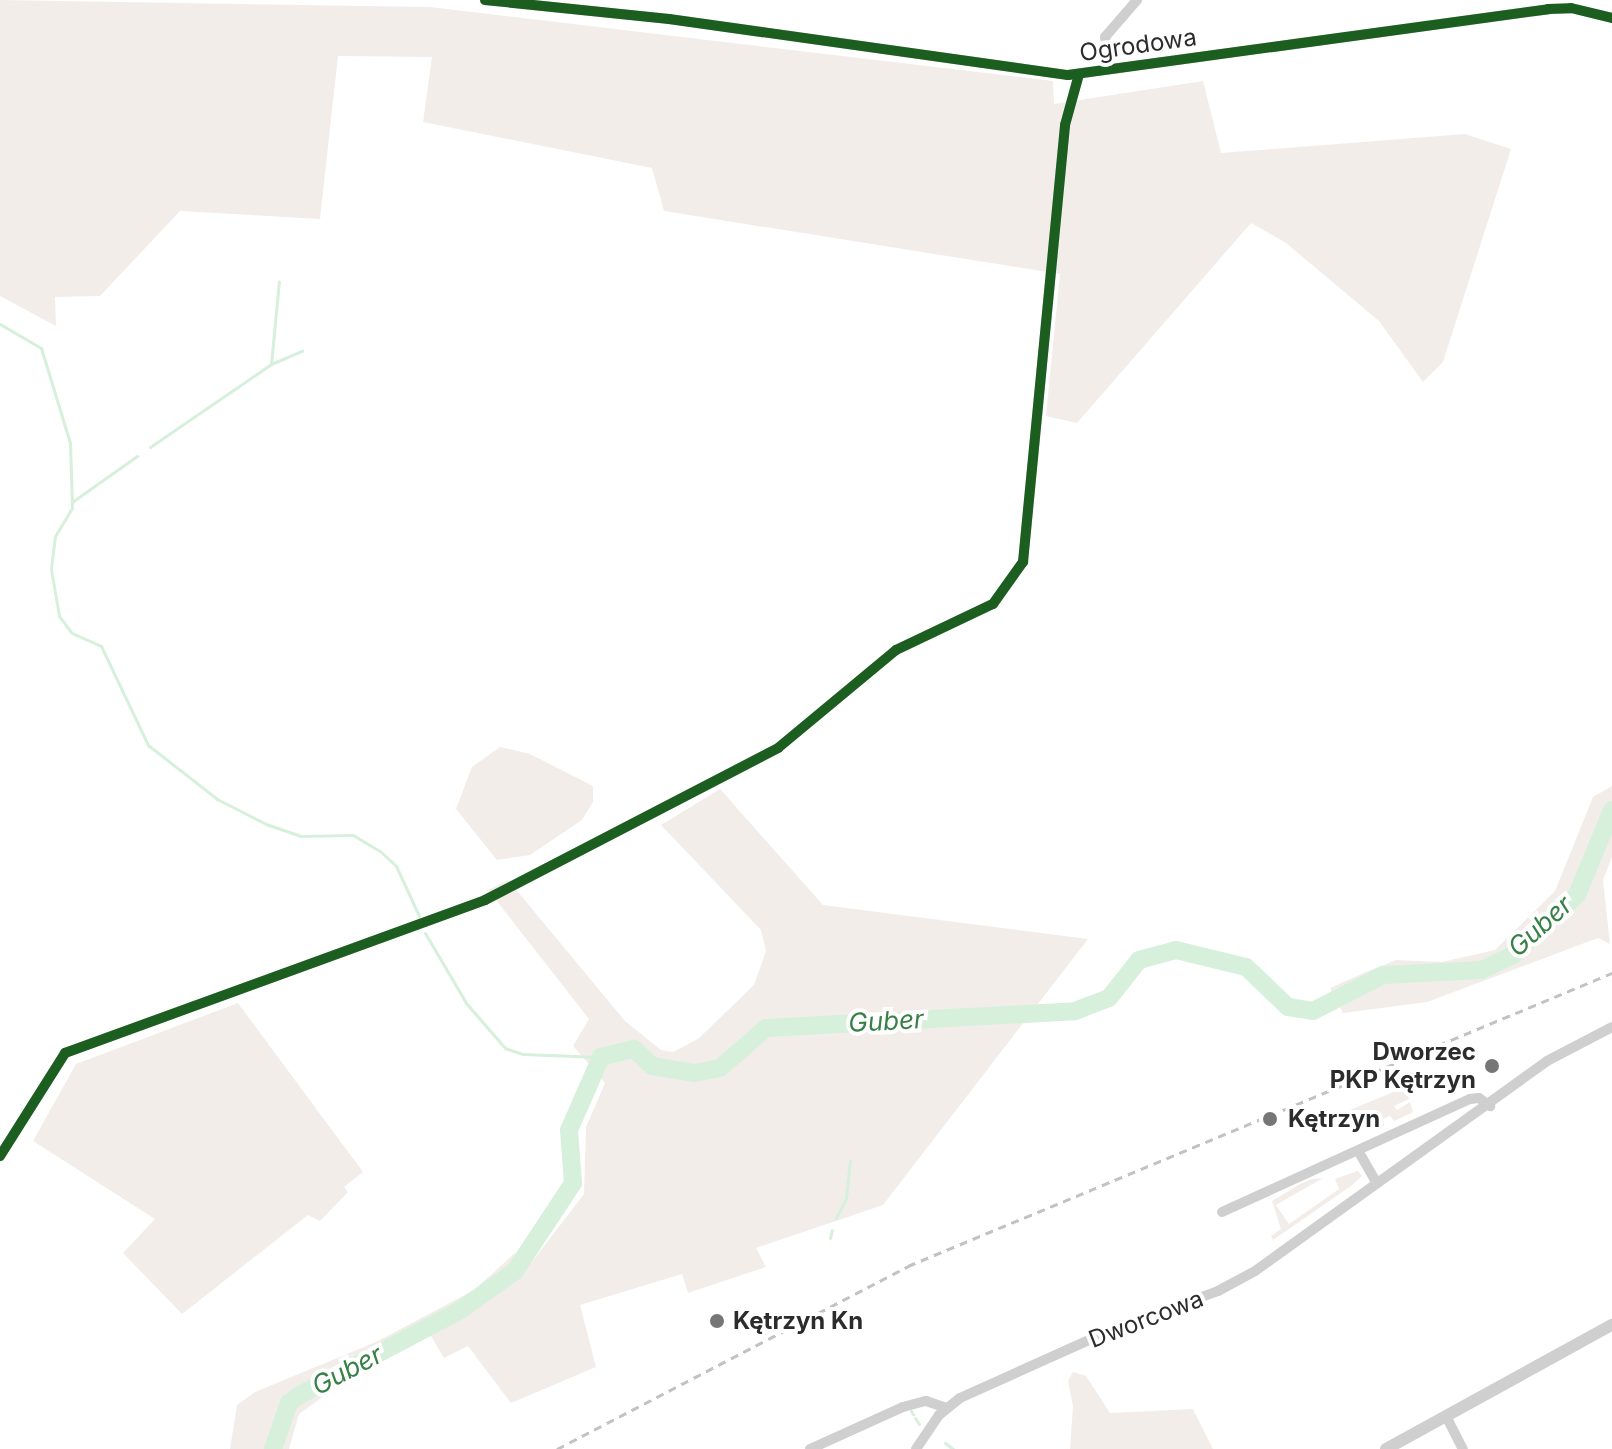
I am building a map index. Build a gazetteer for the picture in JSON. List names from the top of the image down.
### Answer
{
  "streets": {
    "street": ["Ogrodowa", "Dworcowa"]
  },
  "water": ["Guber"],
  "places": ["Dworzec PKP Kętrzyn", "Kętrzyn", "Kętrzyn Kn"]
}
